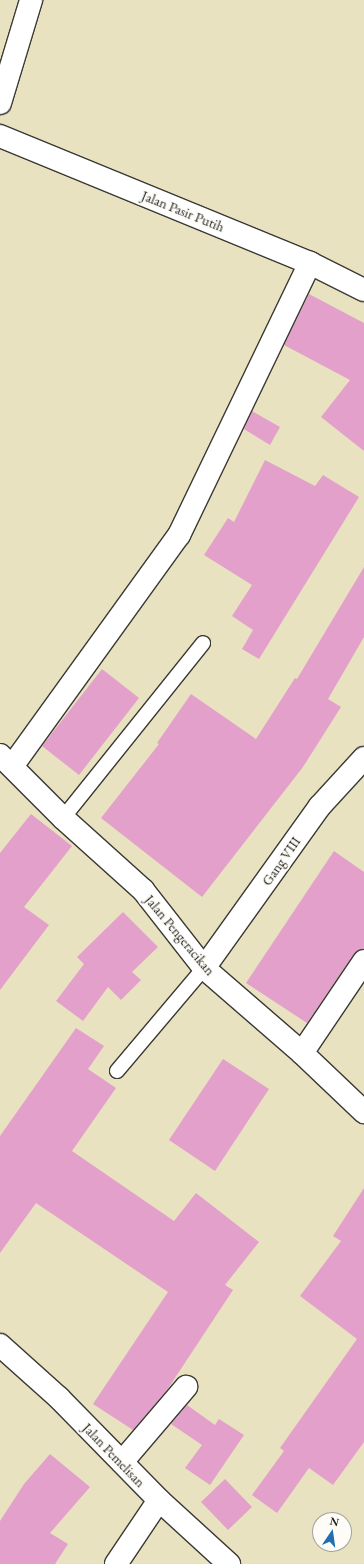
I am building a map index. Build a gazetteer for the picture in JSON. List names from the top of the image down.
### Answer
{
  "streets": {
    "street": [
      "Jalan Pasir Putih",
      "Gang VIII",
      "Jalan Pengeracikan",
      "Jalan Pemelisan"
    ]
  },
  "crossings": [
    ["Gang VIII", "Jalan Pengeracikan"]
  ],
  "north": "top"
}
